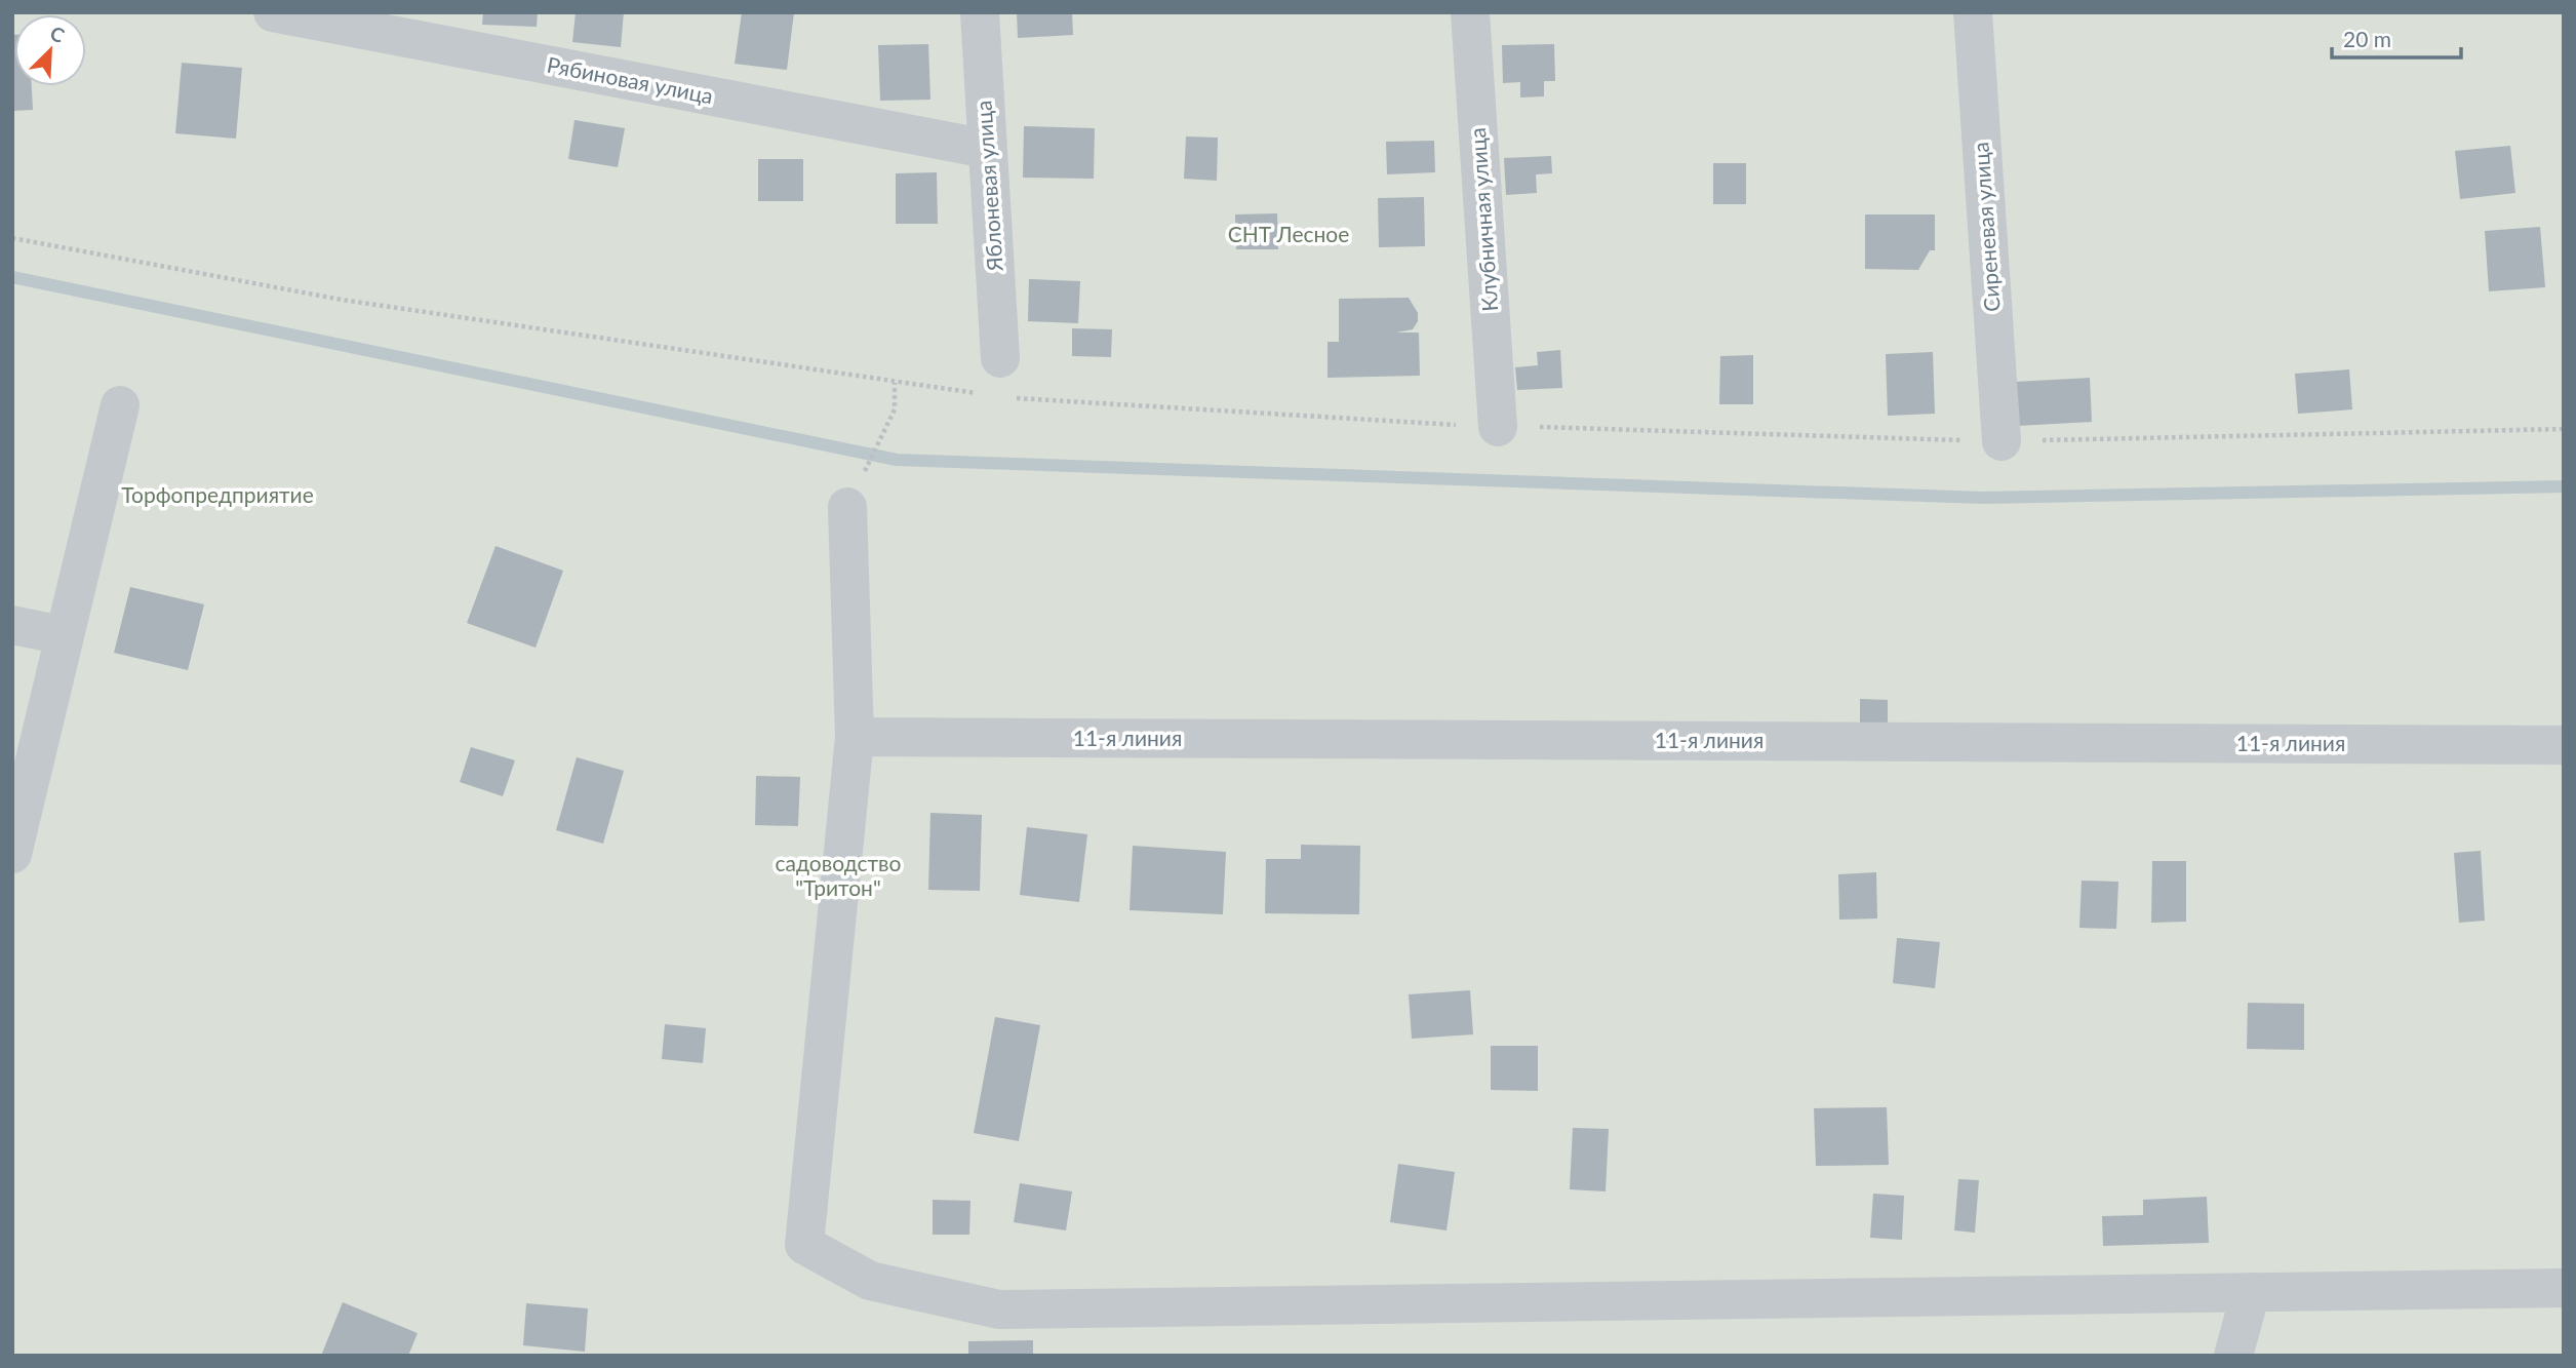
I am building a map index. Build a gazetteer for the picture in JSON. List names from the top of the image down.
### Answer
{
  "streets": {
    "street": [
      "Рябиновая улица",
      "Яблоневая улица",
      "Клубничная улица",
      "Сиреневая улица",
      "11-я линия"
    ]
  },
  "crossings": [
    ["Рябиновая улица", "Яблоневая улица"]
  ],
  "parks": ["СНТ Лесное", "Торфопредприятие", "садоводство \"Тритон\""],
  "scale_bar": "20 m",
  "north": "top right"
}
